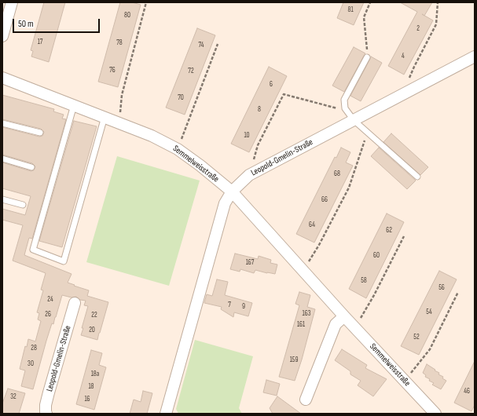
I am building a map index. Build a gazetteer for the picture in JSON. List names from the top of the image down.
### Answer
{
  "streets": {
    "street": ["Leopold-Gmelin-Straße", "Semmelweisstraße"]
  },
  "crossings": [
    ["Leopold-Gmelin-Straße", "Semmelweisstraße"]
  ],
  "house_numbers": [
    "81",
    "80",
    "2",
    "17",
    "78",
    "74",
    "4",
    "76",
    "72",
    "6",
    "70",
    "8",
    "10",
    "68",
    "66",
    "64",
    "62",
    "60",
    "167",
    "58",
    "56",
    "24",
    "7",
    "9",
    "54",
    "163",
    "26",
    "22",
    "161",
    "20",
    "52",
    "28",
    "159",
    "30",
    "18a",
    "18",
    "46",
    "32",
    "16"
  ],
  "scale_bar": "50 m"
}
